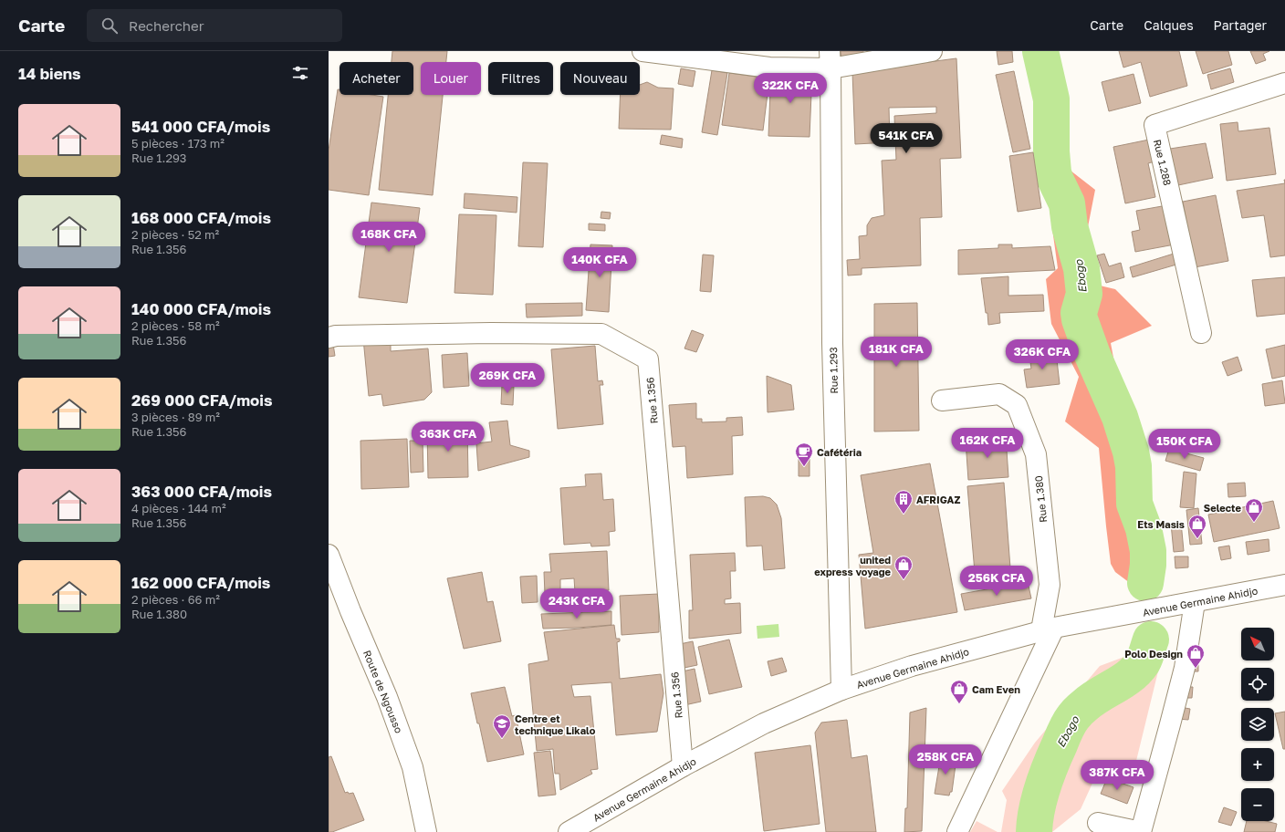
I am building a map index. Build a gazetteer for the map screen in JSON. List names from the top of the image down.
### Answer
{
  "streets": {
    "street": [
      "Rue 1.288",
      "Rue 1.293",
      "Rue 1.356",
      "Rue 1.380",
      "Avenue Germaine Ahidjo",
      "Route de Ngousso"
    ]
  },
  "crossings": [
    ["Rue 1.293", "Avenue Germaine Ahidjo"],
    ["Rue 1.356", "Avenue Germaine Ahidjo"],
    ["Rue 1.380", "Avenue Germaine Ahidjo"]
  ],
  "water": ["Ebogo"],
  "places": {
    "cafe": ["Cafétéria"],
    "building": ["AFRIGAZ"],
    "shop": [
      "Selecte",
      "Ets Masis",
      "united express voyage",
      "Polo Design",
      "Cam Even"
    ],
    "school or university": ["Centre et technique Likalo"]
  },
  "north": "top left",
  "page": {
    "header": "Carte",
    "search": "Rechercher",
    "nav": ["Carte", "Calques", "Partager"],
    "heading": "14 biens",
    "chip": [
      "Acheter",
      "Louer",
      "Filtres",
      "Nouveau"
    ],
    "price": [
      "322K CFA",
      "541K CFA",
      "168K CFA",
      "140K CFA",
      "181K CFA",
      "326K CFA",
      "269K CFA",
      "363K CFA",
      "162K CFA",
      "150K CFA",
      "256K CFA",
      "243K CFA",
      "258K CFA",
      "387K CFA"
    ],
    "list": [
      {
        "name": "541 000 CFA/mois",
        "note": "5 pièces · 173 m² · Rue 1.293"
      },
      {
        "name": "168 000 CFA/mois",
        "note": "2 pièces · 52 m² · Rue 1.356"
      },
      {
        "name": "140 000 CFA/mois",
        "note": "2 pièces · 58 m² · Rue 1.356"
      },
      {
        "name": "269 000 CFA/mois",
        "note": "3 pièces · 89 m² · Rue 1.356"
      },
      {
        "name": "363 000 CFA/mois",
        "note": "4 pièces · 144 m² · Rue 1.356"
      },
      {
        "name": "162 000 CFA/mois",
        "note": "2 pièces · 66 m² · Rue 1.380"
      }
    ],
    "map_buttons": ["+", "−"]
  }
}
